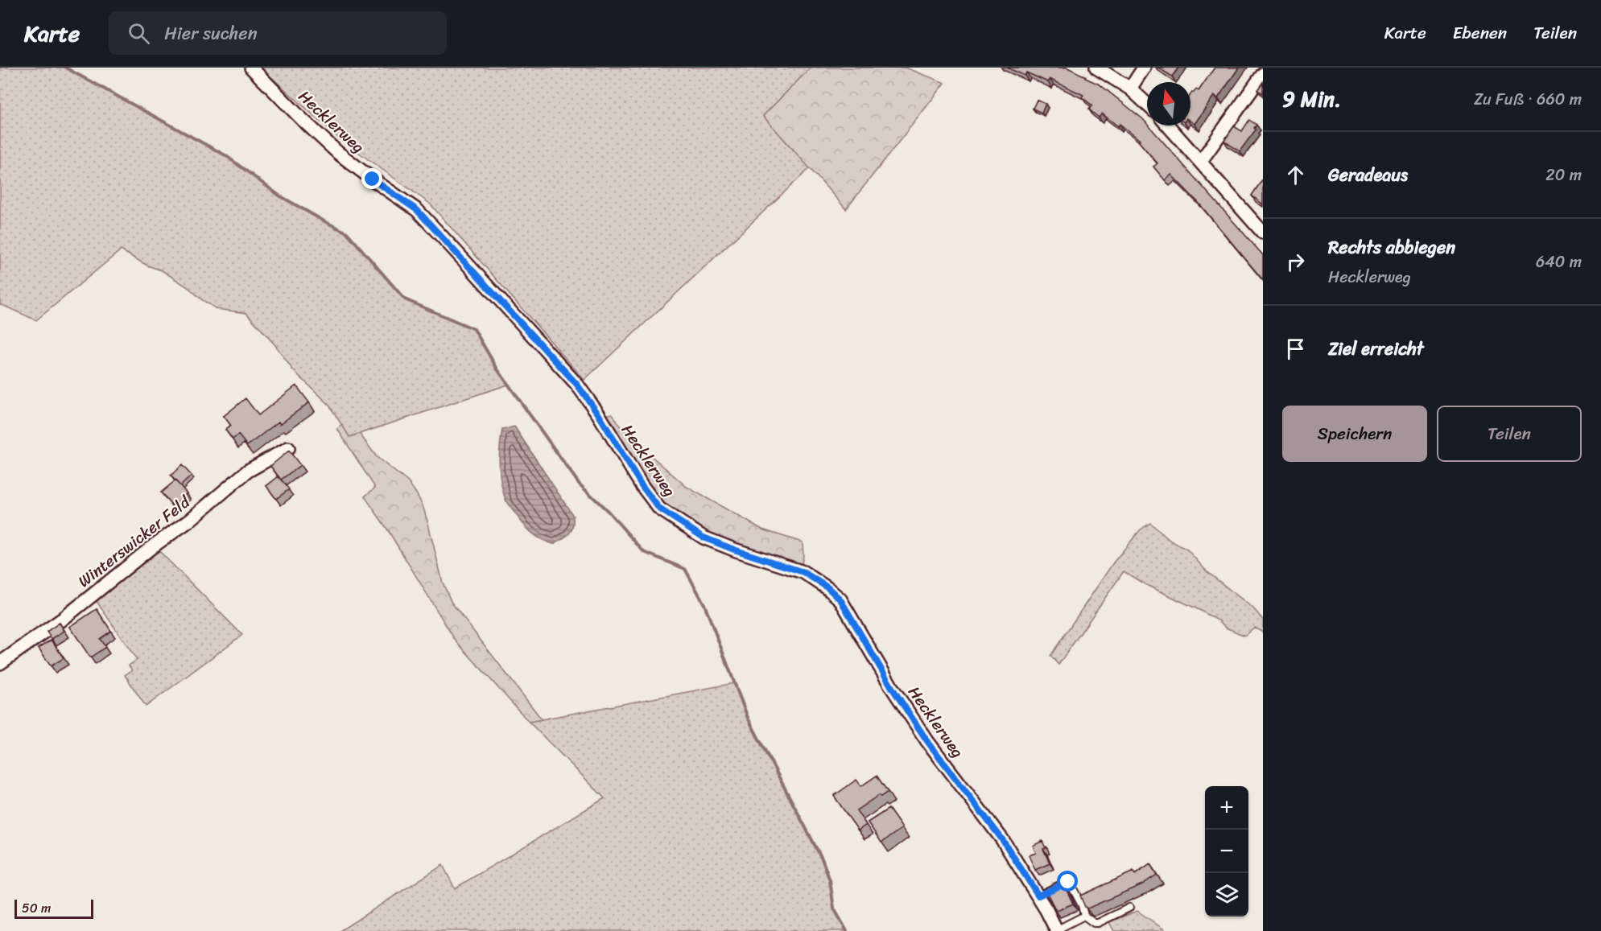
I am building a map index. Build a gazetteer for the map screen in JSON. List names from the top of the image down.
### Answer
{
  "streets": {
    "street": ["Hecklerweg", "Winterswicker Feld"]
  },
  "scale_bar": "50 m",
  "north": "top",
  "page": {
    "header": "Karte",
    "search": "Hier suchen",
    "nav": ["Karte", "Ebenen", "Teilen"],
    "heading": ["9 Min.", "Zu Fuß · 660 m"],
    "list": [
      ["Geradeaus", "20 m"],
      ["Rechts abbiegen", "Hecklerweg", "640 m"],
      "Ziel erreicht"
    ],
    "buttons": ["Speichern", "Teilen"],
    "map_buttons": ["+", "−"],
    "scale": "50 m"
  }
}
